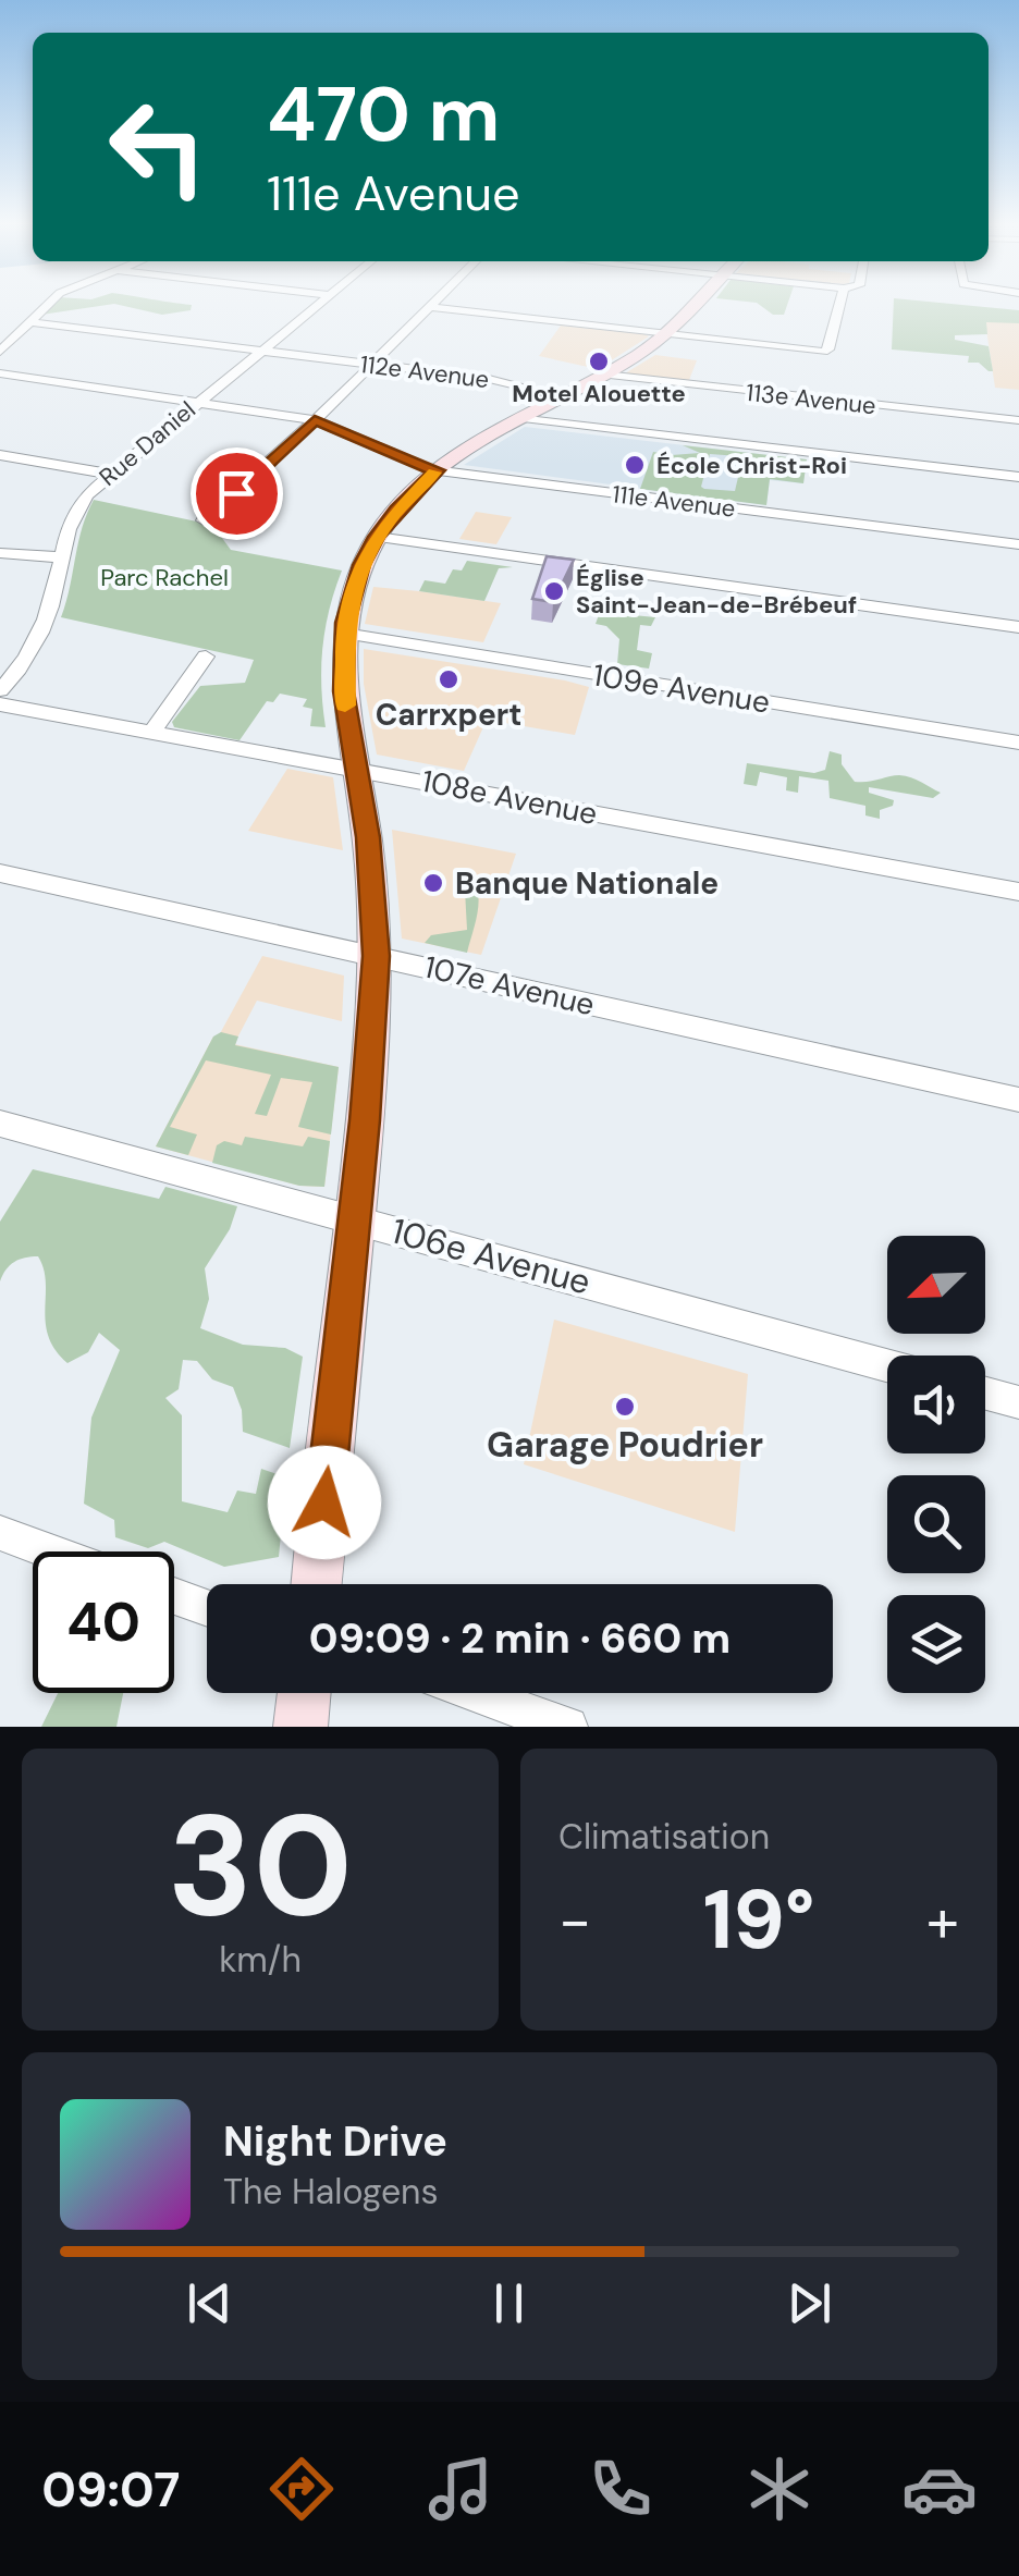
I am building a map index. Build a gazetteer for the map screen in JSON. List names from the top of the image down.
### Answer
{
  "streets": {
    "street": [
      "112e Avenue",
      "113e Avenue",
      "Rue Daniel",
      "111e Avenue",
      "109e Avenue",
      "108e Avenue",
      "107e Avenue",
      "106e Avenue"
    ]
  },
  "crossings": [
    ["112e Avenue", "Rue Daniel"],
    ["Rue Daniel", "111e Avenue"]
  ],
  "parks": ["Parc Rachel"],
  "places": [
    "Motel Alouette",
    "École Christ-Roi",
    "Église Saint-Jean-de-Brébeuf",
    "Carrxpert",
    "Banque Nationale",
    "Garage Poudrier"
  ],
  "north": "bottom left",
  "page": {
    "turn": ["470 m", "111e Avenue"],
    "limit": "40",
    "trip": "09:09 · 2 min · 660 m",
    "tile": [
      ["30", "km/h"],
      "Climatisation"
    ],
    "heat": ["−", "19°", "+"],
    "song": ["Night Drive", "The Halogens"],
    "tabs": "09:07"
  }
}
